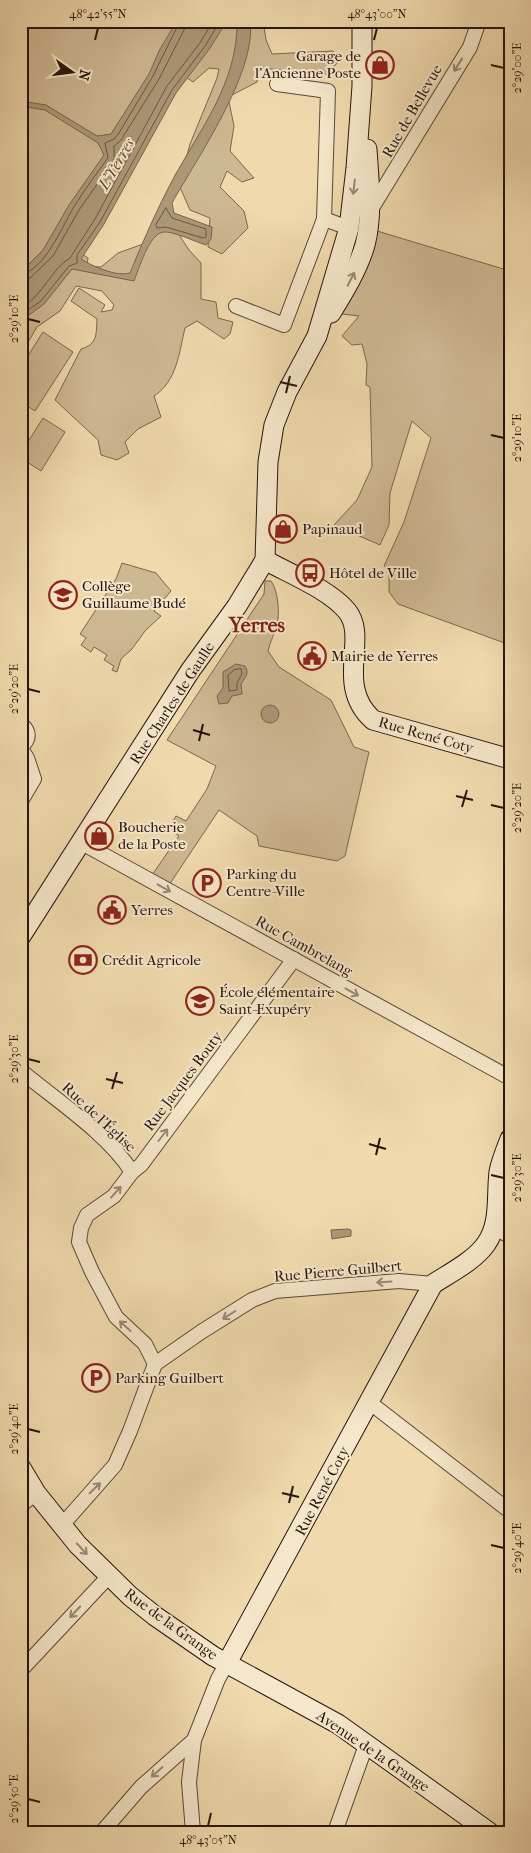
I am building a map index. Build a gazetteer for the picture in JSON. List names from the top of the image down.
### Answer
{
  "streets": {
    "street": [
      "Rue de Bellevue",
      "Rue Charles de Gaulle",
      "Rue René Coty",
      "Rue Cambrelang",
      "Rue Jacques Bouty",
      "Rue de l'Église",
      "Rue Pierre Guilbert",
      "Rue de la Grange",
      "Avenue de la Grange"
    ]
  },
  "crossings": [
    ["Rue Charles de Gaulle", "Rue René Coty"],
    ["Rue Charles de Gaulle", "Rue Cambrelang"],
    ["Rue René Coty", "Rue Pierre Guilbert"],
    ["Rue René Coty", "Rue de la Grange"],
    ["Rue René Coty", "Avenue de la Grange"],
    ["Rue Cambrelang", "Rue Jacques Bouty"],
    ["Rue Jacques Bouty", "Rue de l'Église"],
    ["Rue de l'Église", "Rue Pierre Guilbert"],
    ["Rue de la Grange", "Avenue de la Grange"]
  ],
  "one_way": [
    "Rue de Bellevue",
    "Rue Cambrelang",
    "Rue Jacques Bouty",
    "Rue de l'Église",
    "Rue Pierre Guilbert"
  ],
  "districts": ["Yerres"],
  "water": ["L'Yerres"],
  "places": {
    "shop": ["Garage de l'Ancienne Poste", "Papinaud", "Boucherie de la Poste"],
    "bus stop": ["Hôtel de Ville"],
    "school or university": ["Collège Guillaume Budé", "École élémentaire Saint-Exupéry"],
    "public building": ["Mairie de Yerres", "Yerres"],
    "parking": ["Parking du Centre-Ville", "Parking Guilbert"],
    "bank": ["Crédit Agricole"]
  },
  "north": "right",
  "coordinates": [
    "48°42'55\"N",
    "48°43'00\"N",
    "2°29'00\"E",
    "2°29'10\"E",
    "2°29'20\"E",
    "2°29'30\"E",
    "2°29'40\"E",
    "2°29'50\"E",
    "48°43'05\"N"
  ]
}
